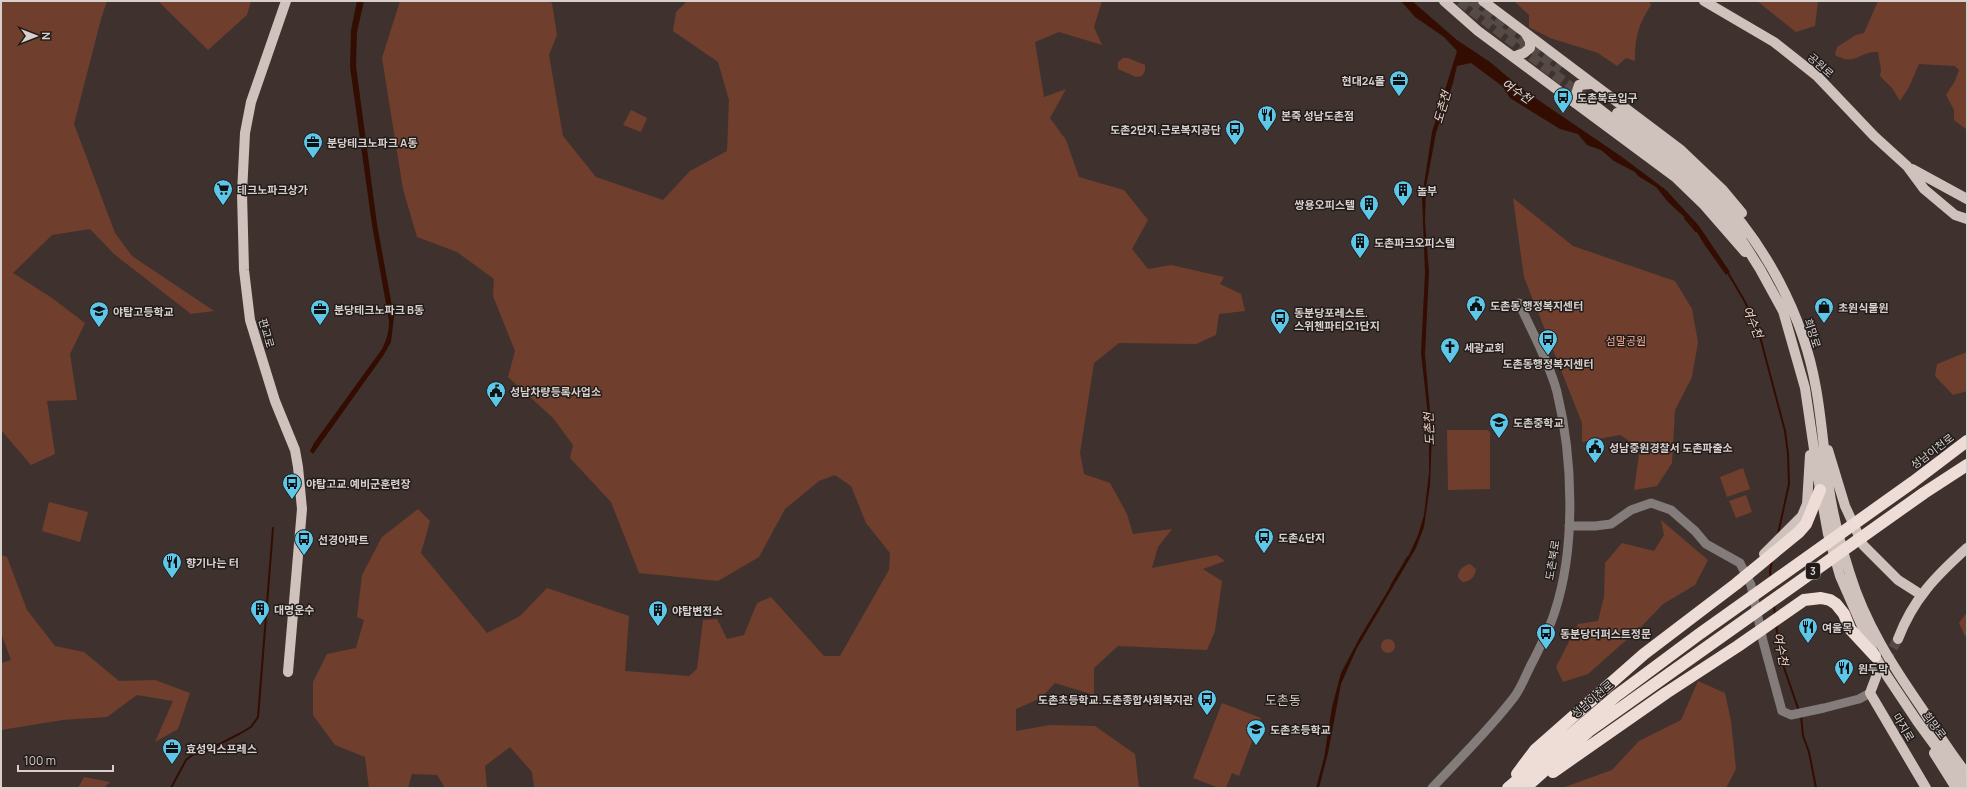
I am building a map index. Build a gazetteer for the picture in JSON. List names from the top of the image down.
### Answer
{
  "streets": {
    "highway": ["성남이천로", "3"],
    "main road": [
      "공원로",
      "판교로",
      "희망로",
      "마지로"
    ],
    "street": ["도촌북로"]
  },
  "crossings": [
    ["성남이천로", "3"]
  ],
  "districts": ["도촌동"],
  "water": ["여수천", "도촌천"],
  "parks": ["섬말공원"],
  "places": {
    "office": [
      "현대24몰",
      "분당테크노파크 A동",
      "분당테크노파크 B동",
      "효성익스프레스"
    ],
    "bus stop": [
      "도촌북로입구",
      "도촌2단지.근로복지공단",
      "동분당포레스트. 스위첸파티오1단지",
      "도촌동행정복지센터",
      "야탑고교.예비군훈련장",
      "도촌4단지",
      "선경아파트",
      "동분당더퍼스트정문",
      "도촌초등학교.도촌종합사회복지관"
    ],
    "restaurant": [
      "본죽 성남도촌점",
      "향기나는 터",
      "여울목",
      "원두막"
    ],
    "supermarket": ["테크노파크상가"],
    "building": [
      "놀부",
      "쌍용오피스텔",
      "도촌파크오피스텔",
      "대명운수",
      "야탑변전소"
    ],
    "public building": ["도촌동 행정복지센터", "성남차량등록사업소", "성남중원경찰서 도촌파출소"],
    "shop": ["초원식물원"],
    "school or university": ["야탑고등학교", "도촌중학교", "도촌초등학교"],
    "church": ["세광교회"]
  },
  "scale_bar": "100 m",
  "north": "right"
}
